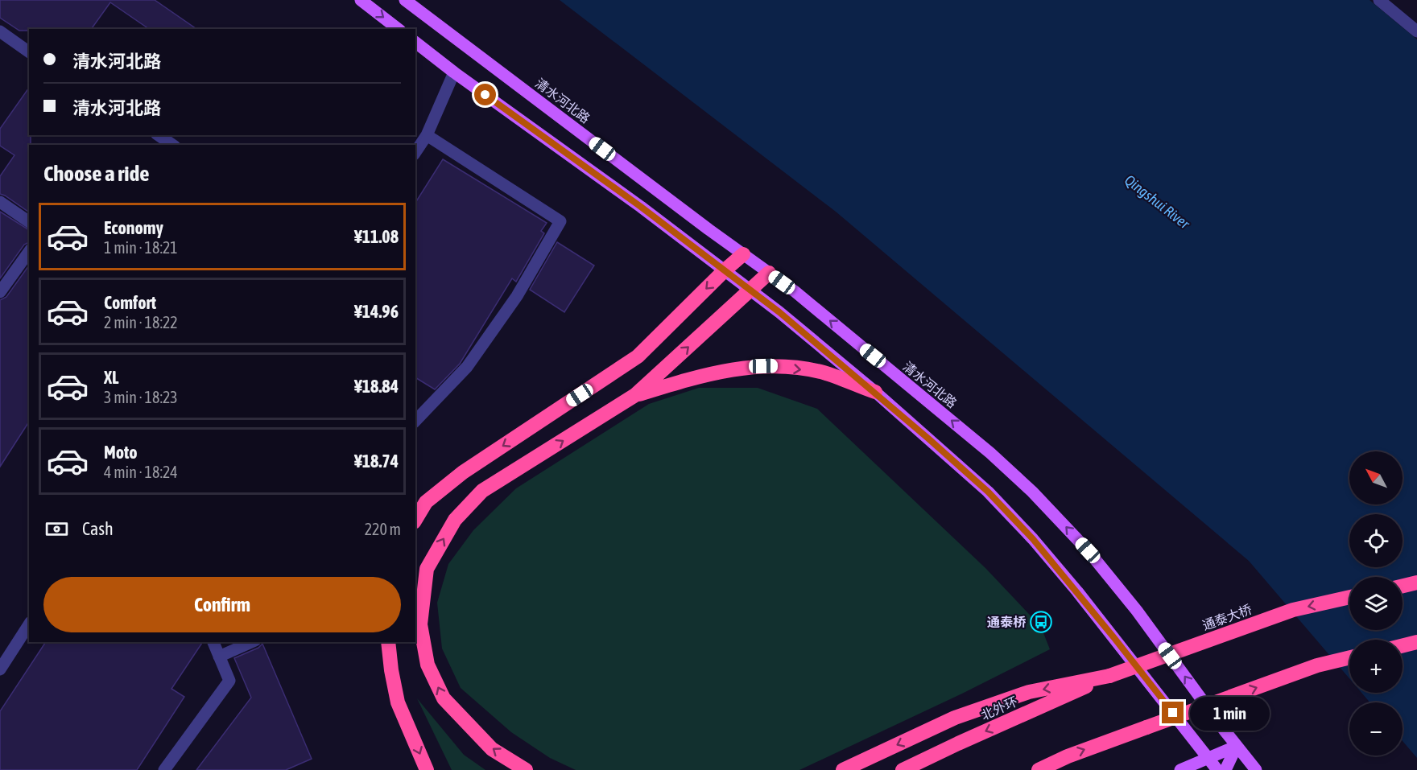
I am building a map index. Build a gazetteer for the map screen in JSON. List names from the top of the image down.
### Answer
{
  "streets": {
    "highway": ["通泰大桥", "北外环"],
    "main road": ["清水河北路"]
  },
  "crossings": [
    ["通泰大桥", "北外环"]
  ],
  "water": ["Qingshui River"],
  "places": {
    "bus stop": ["通泰桥"]
  },
  "north": "top left",
  "page": {
    "banner": ["清水河北路", "清水河北路"],
    "heading": "Choose a ride",
    "list": [
      {
        "name": "Economy",
        "note": "1 min · 18:21",
        "value": "¥11.08"
      },
      {
        "name": "Comfort",
        "note": "2 min · 18:22",
        "value": "¥14.96"
      },
      {
        "name": "XL",
        "note": "3 min · 18:23",
        "value": "¥18.84"
      },
      {
        "name": "Moto",
        "note": "4 min · 18:24",
        "value": "¥18.74"
      }
    ],
    "map_buttons": ["+", "−"],
    "pay": ["Cash", "220 m"],
    "buttons": "Confirm",
    "bubble": "1 min"
  }
}
